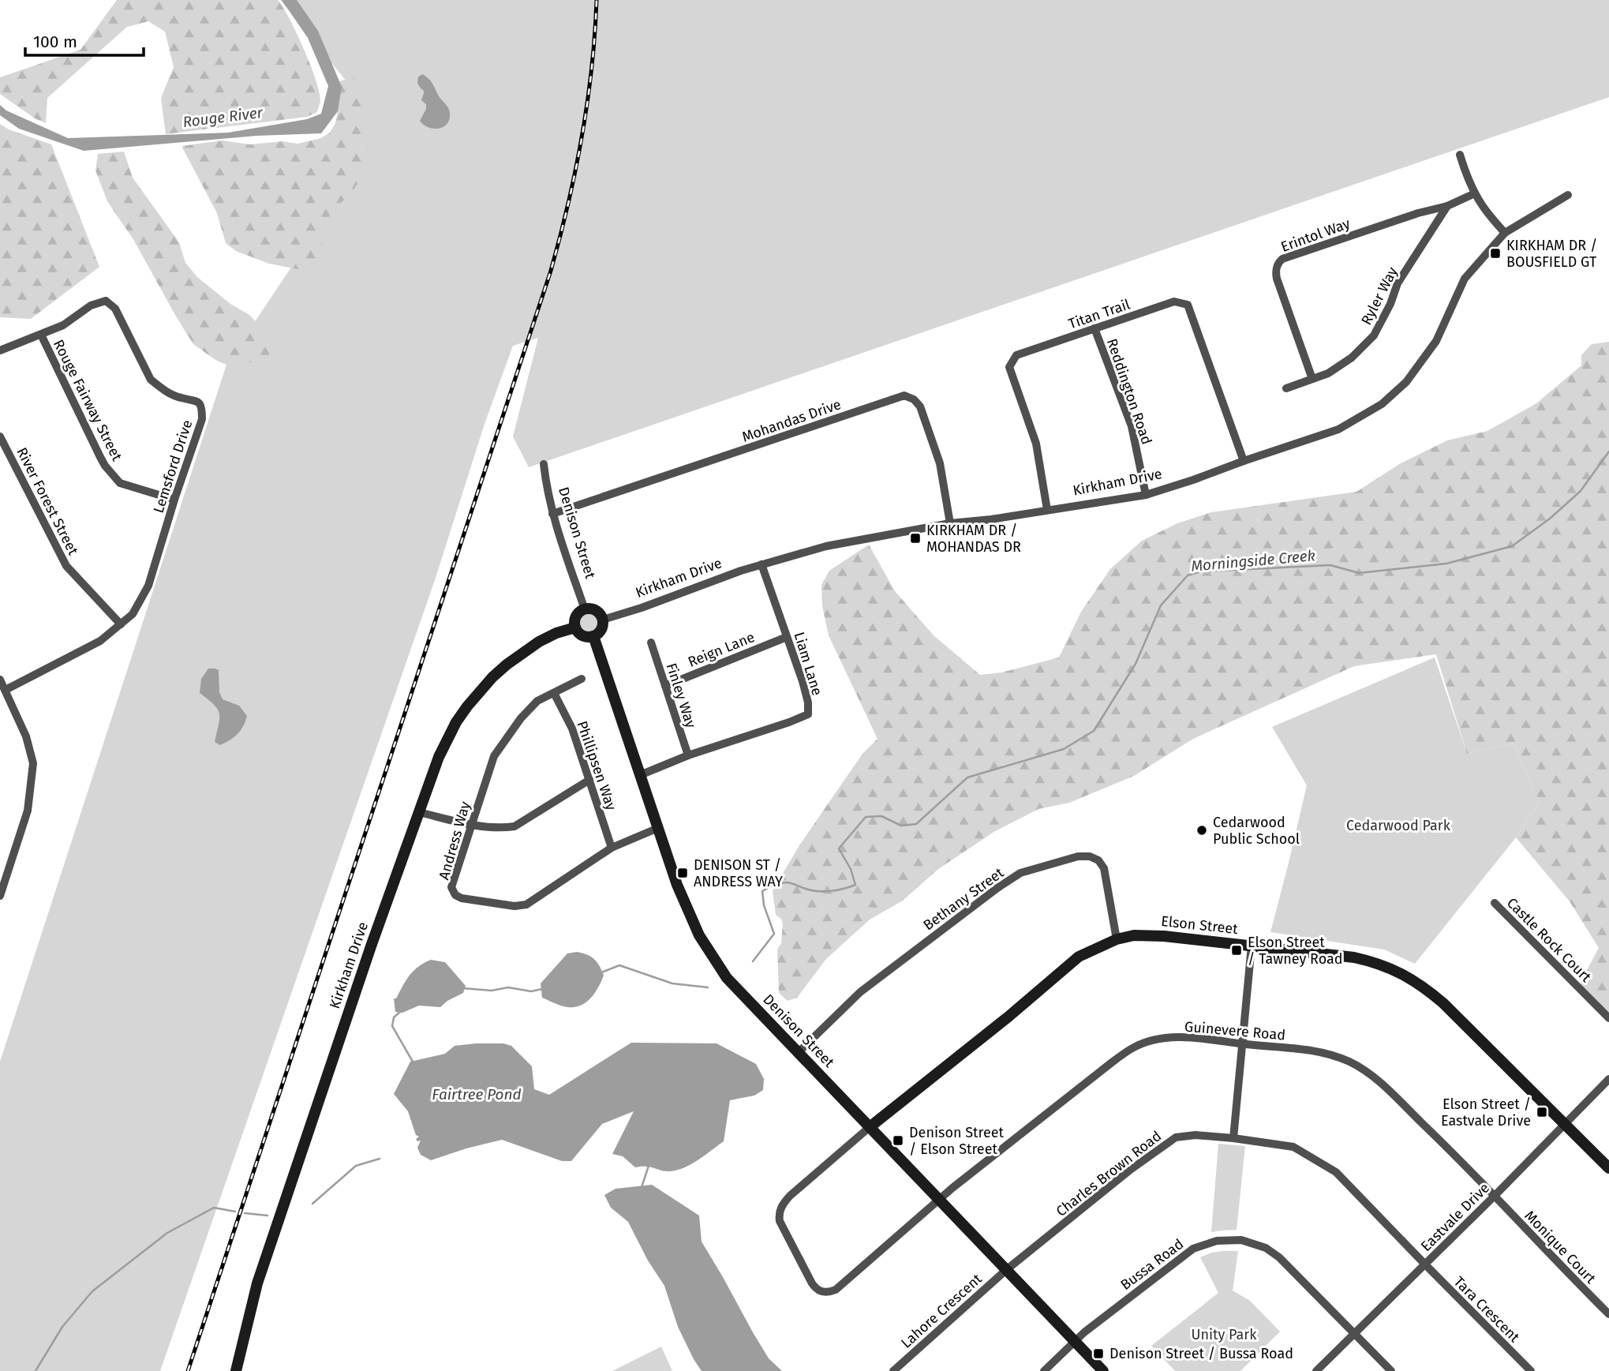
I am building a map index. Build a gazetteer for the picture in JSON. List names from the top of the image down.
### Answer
{
  "streets": {
    "street": [
      "Erintol Way",
      "Ryler Way",
      "Titan Trail",
      "Reddington Road",
      "Rouge Fairway Street",
      "Mohandas Drive",
      "Lemsford Drive",
      "Kirkham Drive",
      "River Forest Street",
      "Denison Street",
      "Reign Lane",
      "Liam Lane",
      "Finley Way",
      "Phillipsen Way",
      "Andress Way",
      "Bethany Street",
      "Elson Street",
      "Castle Rock Court",
      "Guinevere Road",
      "Charles Brown Road",
      "Eastvale Drive",
      "Monique Court",
      "Bussa Road",
      "Tara Crescent",
      "Lahore Crescent"
    ]
  },
  "crossings": [
    ["Erintol Way", "Ryler Way"],
    ["Titan Trail", "Reddington Road"],
    ["Titan Trail", "Kirkham Drive"],
    ["Reddington Road", "Kirkham Drive"],
    ["Rouge Fairway Street", "Lemsford Drive"],
    ["Mohandas Drive", "Kirkham Drive"],
    ["Mohandas Drive", "Denison Street"],
    ["Lemsford Drive", "River Forest Street"],
    ["Kirkham Drive", "Denison Street"],
    ["Kirkham Drive", "Liam Lane"],
    ["Denison Street", "Andress Way"],
    ["Denison Street", "Bethany Street"],
    ["Denison Street", "Elson Street"],
    ["Denison Street", "Guinevere Road"],
    ["Denison Street", "Charles Brown Road"],
    ["Denison Street", "Bussa Road"],
    ["Denison Street", "Lahore Crescent"],
    ["Reign Lane", "Liam Lane"],
    ["Reign Lane", "Finley Way"],
    ["Liam Lane", "Finley Way"],
    ["Phillipsen Way", "Andress Way"],
    ["Bethany Street", "Elson Street"],
    ["Elson Street", "Guinevere Road"],
    ["Elson Street", "Eastvale Drive"],
    ["Guinevere Road", "Eastvale Drive"],
    ["Guinevere Road", "Monique Court"],
    ["Charles Brown Road", "Eastvale Drive"],
    ["Charles Brown Road", "Tara Crescent"],
    ["Charles Brown Road", "Lahore Crescent"],
    ["Eastvale Drive", "Monique Court"],
    ["Eastvale Drive", "Bussa Road"],
    ["Eastvale Drive", "Tara Crescent"]
  ],
  "water": ["Rouge River", "Morningside Creek", "Fairtree Pond"],
  "parks": ["Cedarwood Park", "Unity Park"],
  "places": {
    "transit": [
      "KIRKHAM DR / BOUSFIELD GT",
      "KIRKHAM DR / MOHANDAS DR",
      "DENISON ST / ANDRESS WAY",
      "Elson Street / Tawney Road",
      "Elson Street / Eastvale Drive",
      "Denison Street / Elson Street",
      "Denison Street / Bussa Road"
    ],
    "other": ["Cedarwood Public School"]
  },
  "scale_bar": "100 m"
}
